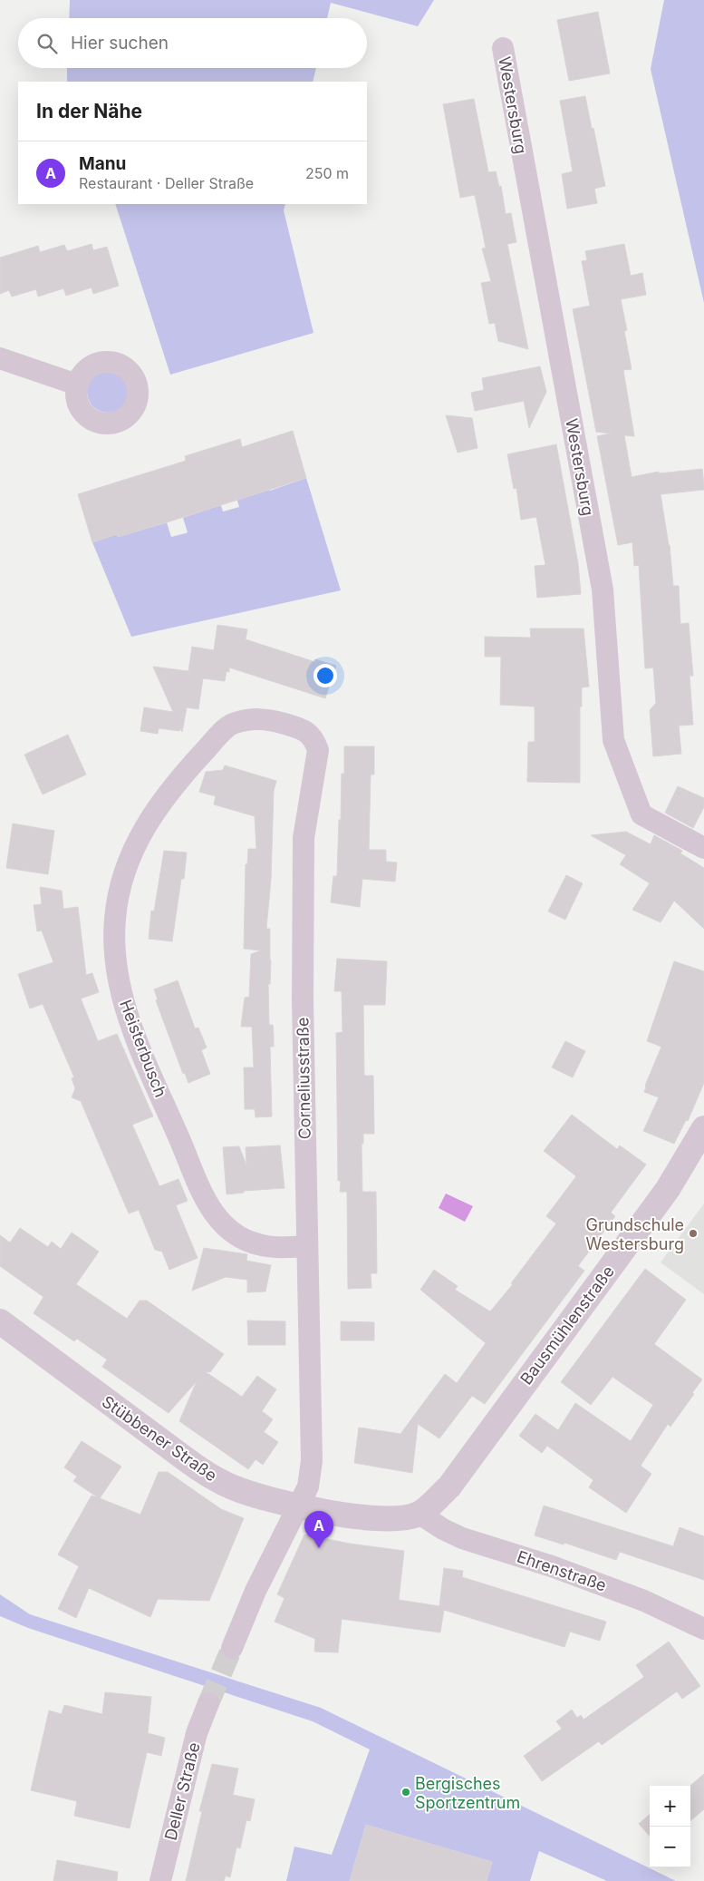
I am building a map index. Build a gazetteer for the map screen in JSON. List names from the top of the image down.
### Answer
{
  "streets": {
    "street": [
      "Westersburg",
      "Heisterbusch",
      "Corneliusstraße",
      "Bausmühlenstraße",
      "Stübbener Straße",
      "Ehrenstraße",
      "Deller Straße"
    ]
  },
  "crossings": [
    ["Heisterbusch", "Corneliusstraße"],
    ["Corneliusstraße", "Stübbener Straße"],
    ["Bausmühlenstraße", "Stübbener Straße"],
    ["Bausmühlenstraße", "Ehrenstraße"],
    ["Stübbener Straße", "Ehrenstraße"]
  ],
  "places": ["Grundschule Westersburg", "Bergisches Sportzentrum"],
  "page": {
    "search": "Hier suchen",
    "heading": "In der Nähe",
    "list": [
      {
        "mark": "A",
        "name": "Manu",
        "note": "Restaurant · Deller Straße",
        "value": "250 m"
      }
    ],
    "pins": "A",
    "map_buttons": ["+", "−"]
  }
}
